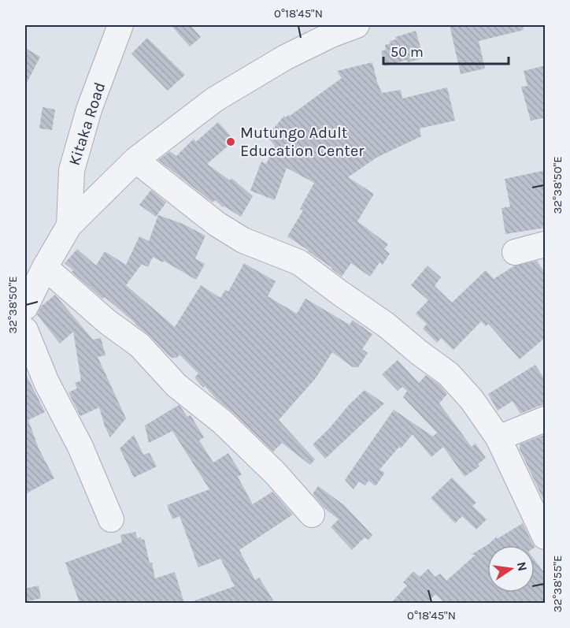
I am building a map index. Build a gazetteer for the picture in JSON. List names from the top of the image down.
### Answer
{
  "streets": {
    "street": ["Kitaka Road"]
  },
  "places": ["Mutungo Adult Education Center"],
  "scale_bar": "50 m",
  "north": "right",
  "coordinates": ["0°18'45\"N", "32°38'50\"E", "32°38'55\"E"]
}
